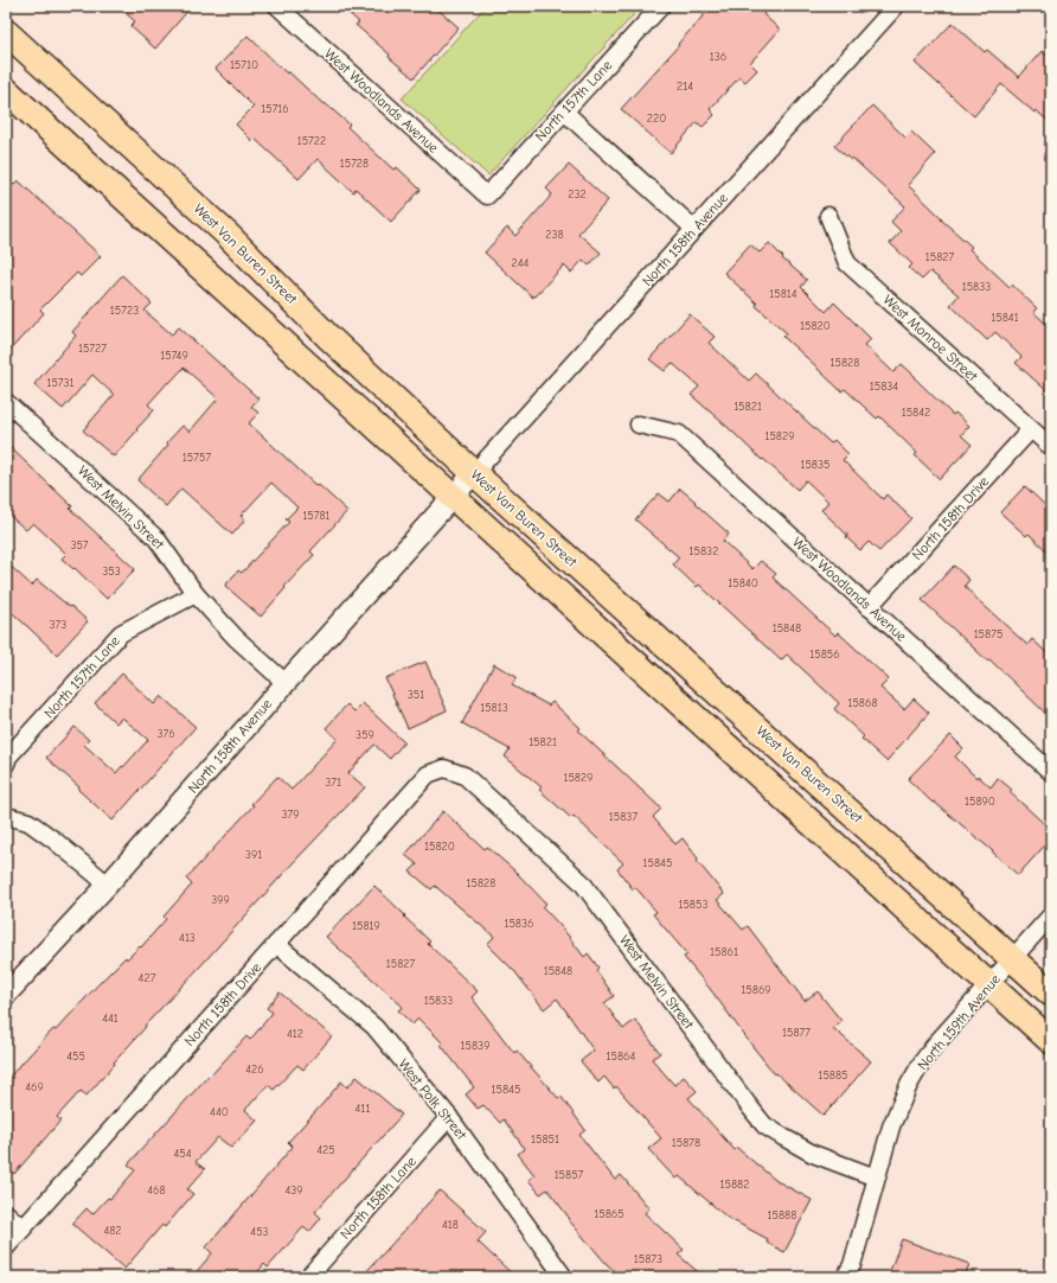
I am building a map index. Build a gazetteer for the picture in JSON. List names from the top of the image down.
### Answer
{
  "streets": {
    "main road": ["West Van Buren Street"],
    "street": [
      "West Woodlands Avenue",
      "North 157th Lane",
      "North 158th Avenue",
      "West Monroe Street",
      "West Melvin Street",
      "North 158th Drive",
      "North 159th Avenue",
      "West Polk Street",
      "North 158th Lane"
    ]
  },
  "crossings": [
    ["West Woodlands Avenue", "North 157th Lane"],
    ["West Woodlands Avenue", "North 158th Drive"],
    ["North 157th Lane", "West Melvin Street"],
    ["North 158th Avenue", "West Van Buren Street"],
    ["North 158th Avenue", "West Melvin Street"],
    ["West Van Buren Street", "North 159th Avenue"],
    ["West Monroe Street", "North 158th Drive"],
    ["West Melvin Street", "North 158th Drive"],
    ["West Melvin Street", "North 159th Avenue"],
    ["North 158th Drive", "West Polk Street"],
    ["West Polk Street", "North 158th Lane"]
  ],
  "house_numbers": [
    "136",
    "15710",
    "214",
    "15716",
    "220",
    "15722",
    "15728",
    "232",
    "238",
    "15827",
    "244",
    "15833",
    "15814",
    "15723",
    "15841",
    "15820",
    "15727",
    "15749",
    "15828",
    "15731",
    "15834",
    "15821",
    "15842",
    "15829",
    "15757",
    "15835",
    "15781",
    "357",
    "15832",
    "353",
    "15840",
    "373",
    "15848",
    "15875",
    "15856",
    "351",
    "15868",
    "15813",
    "376",
    "359",
    "15821",
    "15829",
    "371",
    "15890",
    "379",
    "15837",
    "15820",
    "391",
    "15845",
    "15828",
    "399",
    "15853",
    "15836",
    "15819",
    "413",
    "15861",
    "15827",
    "15848",
    "427",
    "15869",
    "15833",
    "441",
    "15877",
    "412",
    "15839",
    "455",
    "15864",
    "426",
    "15885",
    "469",
    "15845",
    "411",
    "440",
    "15851",
    "15878",
    "425",
    "454",
    "15857",
    "15882",
    "468",
    "439",
    "15865",
    "15888",
    "418",
    "482",
    "453",
    "15873"
  ]
}
